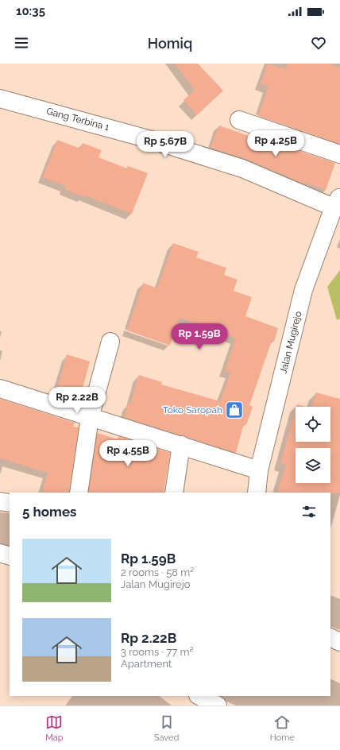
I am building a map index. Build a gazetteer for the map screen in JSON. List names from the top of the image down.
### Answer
{
  "streets": {
    "street": ["Gang Terbina 1", "Jalan Mugirejo"]
  },
  "crossings": [
    ["Gang Terbina 1", "Jalan Mugirejo"]
  ],
  "places": {
    "shop": ["Toko Saropah"]
  },
  "page": {
    "status": "10:35",
    "header": "Homiq",
    "price": [
      "Rp 4.25B",
      "Rp 5.67B",
      "Rp 1.59B",
      "Rp 2.22B",
      "Rp 4.55B"
    ],
    "heading": "5 homes",
    "list": [
      {
        "name": "Rp 1.59B",
        "note": "2 rooms · 58 m² · Jalan Mugirejo"
      },
      {
        "name": "Rp 2.22B",
        "note": "3 rooms · 77 m² · Apartment"
      }
    ],
    "tabs": ["Map", "Saved", "Home"]
  }
}
